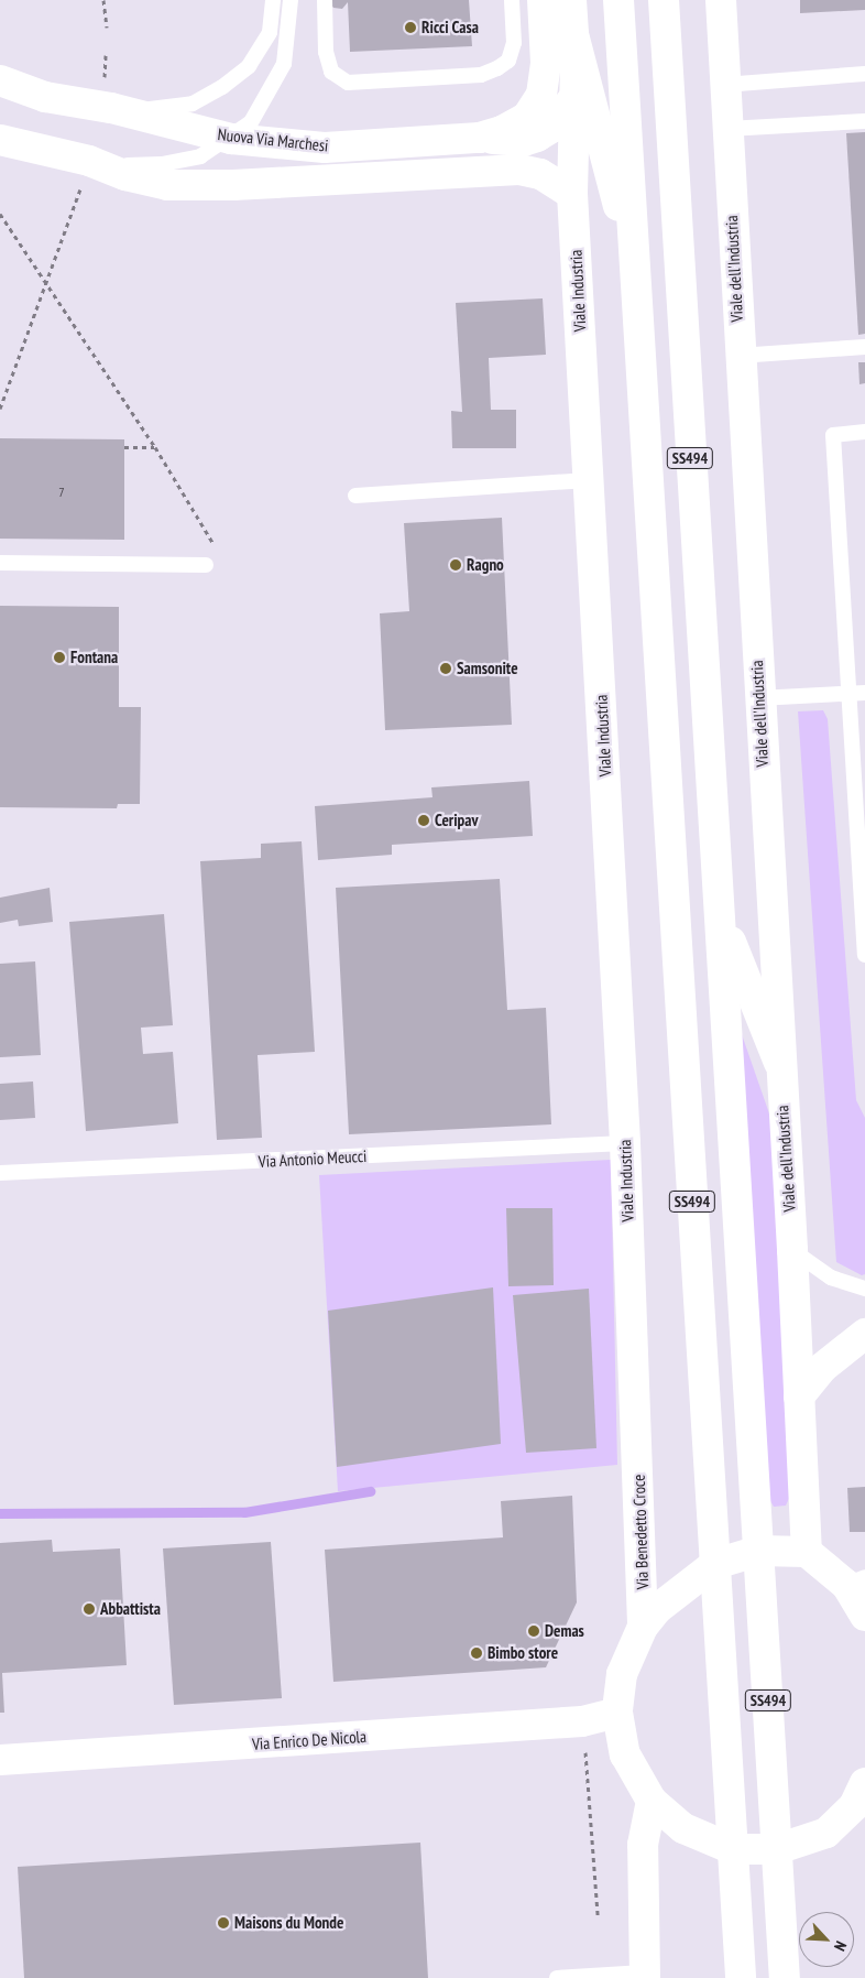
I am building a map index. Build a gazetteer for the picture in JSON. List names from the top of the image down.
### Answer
{
  "streets": {
    "street": [
      "Nuova Via Marchesi",
      "Viale dell'Industria",
      "Viale Industria",
      "SS494",
      "Via Benedetto Croce",
      "Via Enrico De Nicola"
    ],
    "lane": ["Via Antonio Meucci"]
  },
  "crossings": [
    ["Nuova Via Marchesi", "Viale Industria"],
    ["Viale Industria", "Via Antonio Meucci"],
    ["Viale Industria", "Via Benedetto Croce"]
  ],
  "places": [
    "Ricci Casa",
    "Ragno",
    "Fontana",
    "Samsonite",
    "Ceripav",
    "Abbattista",
    "Demas",
    "Bimbo store",
    "Maisons du Monde"
  ],
  "house_numbers": ["7"],
  "north": "bottom right"
}
